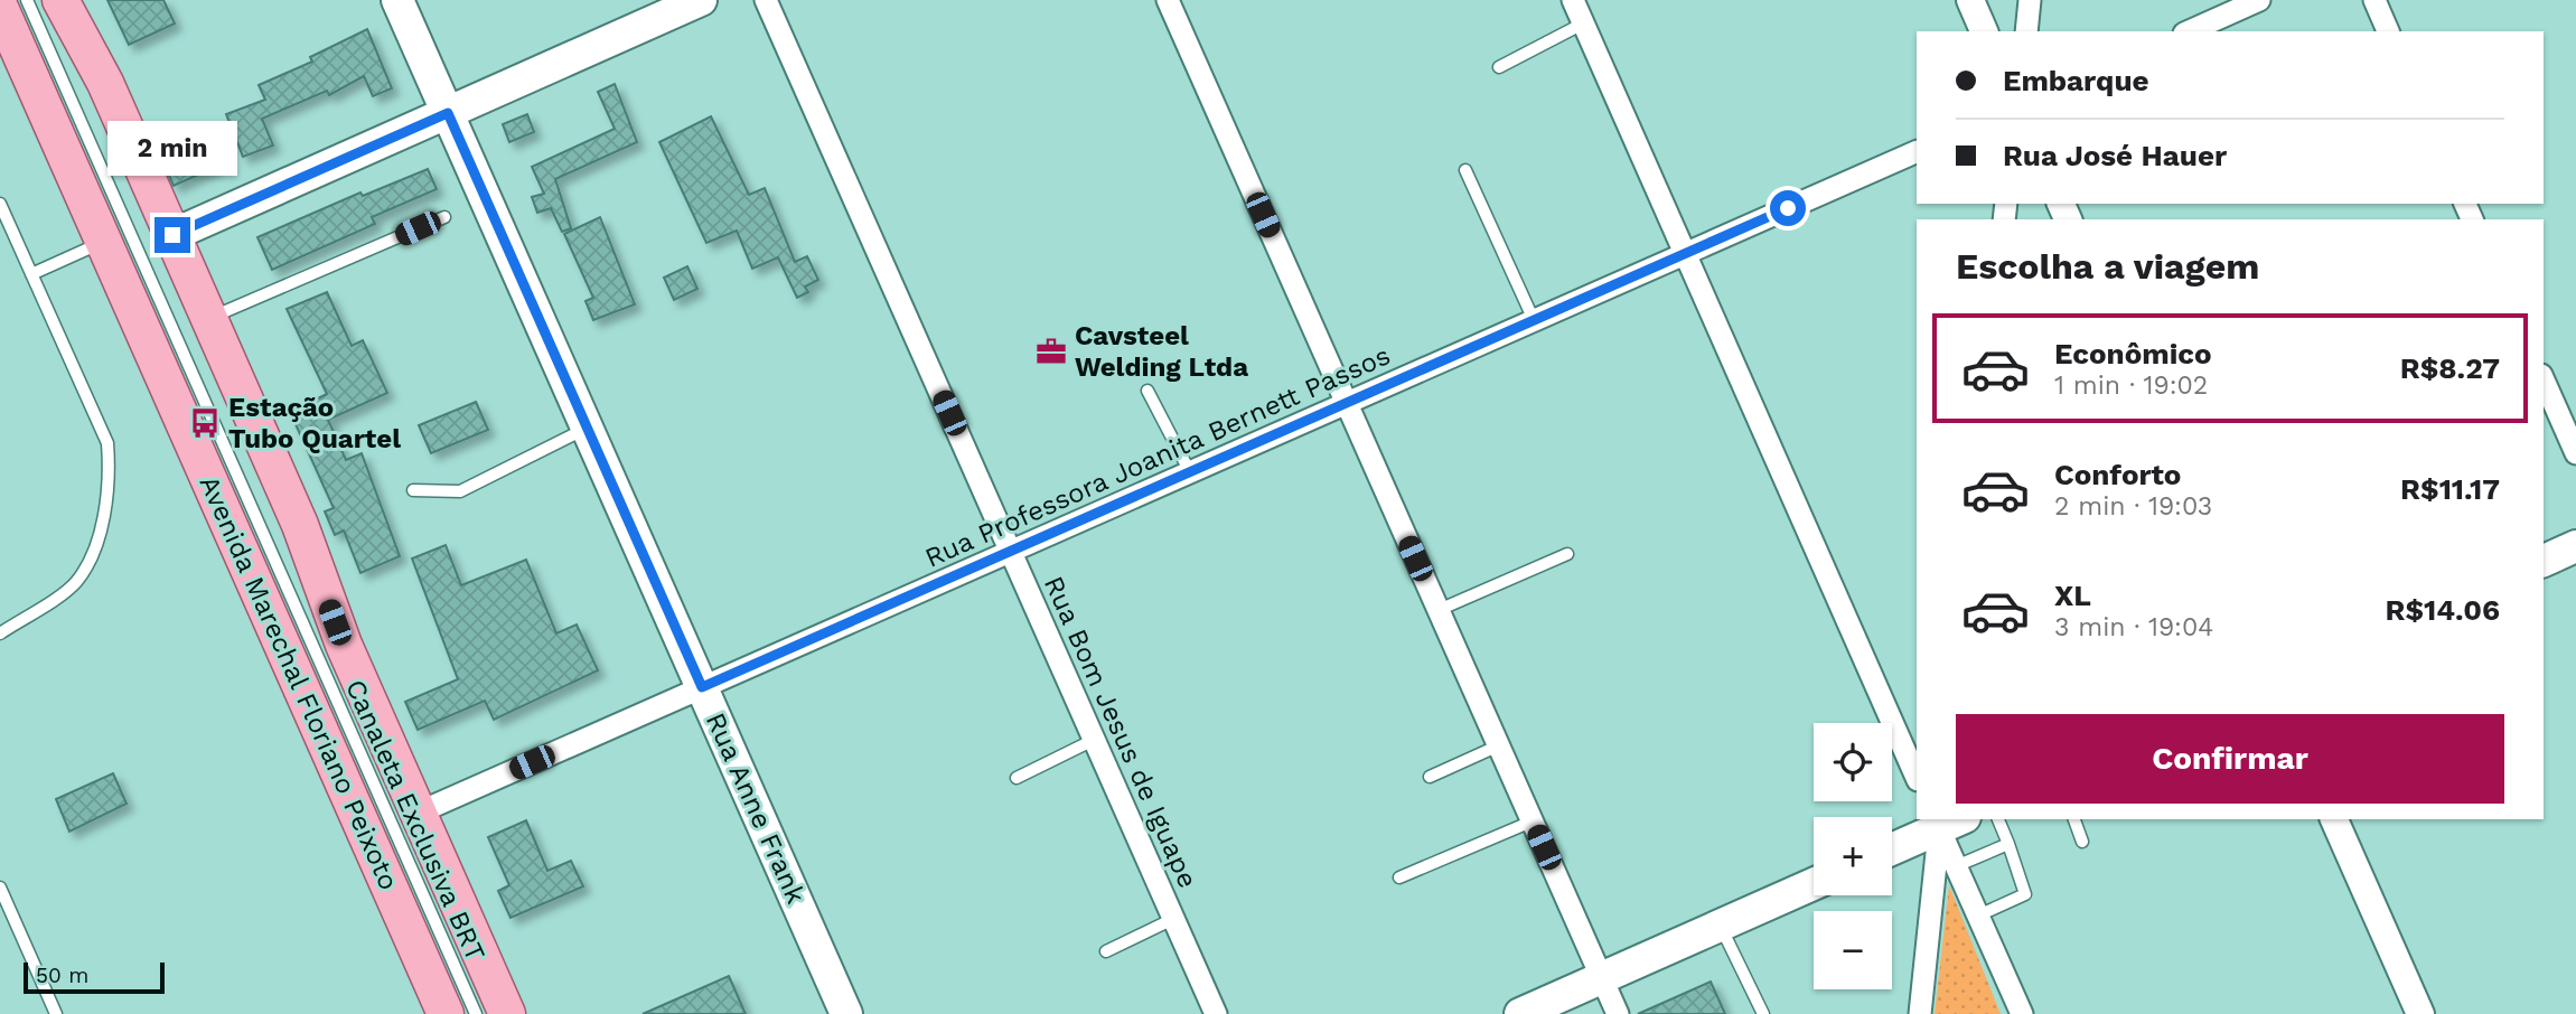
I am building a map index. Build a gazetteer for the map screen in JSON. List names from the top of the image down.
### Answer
{
  "streets": {
    "main road": ["Avenida Marechal Floriano Peixoto", "Rua Anne Frank"],
    "street": ["Rua Professora Joanita Bernett Passos", "Rua Bom Jesus de Iguape"],
    "lane": ["Canaleta Exclusiva BRT"]
  },
  "crossings": [
    ["Rua Professora Joanita Bernett Passos", "Avenida Marechal Floriano Peixoto"],
    ["Rua Professora Joanita Bernett Passos", "Rua Bom Jesus de Iguape"],
    ["Rua Professora Joanita Bernett Passos", "Rua Anne Frank"]
  ],
  "places": {
    "office": ["Cavsteel Welding Ltda"],
    "bus stop": ["Estação Tubo Quartel"]
  },
  "scale_bar": "50 m",
  "page": {
    "banner": ["Embarque", "Rua José Hauer"],
    "bubble": "2 min",
    "heading": "Escolha a viagem",
    "list": [
      {
        "name": "Econômico",
        "note": "1 min · 19:02",
        "value": "R$8.27"
      },
      {
        "name": "Conforto",
        "note": "2 min · 19:03",
        "value": "R$11.17"
      },
      {
        "name": "XL",
        "note": "3 min · 19:04",
        "value": "R$14.06"
      }
    ],
    "buttons": "Confirmar",
    "map_buttons": ["+", "−"],
    "scale": "50 m"
  }
}
